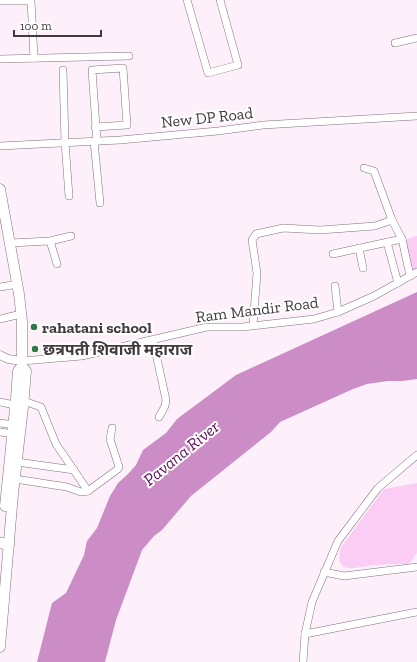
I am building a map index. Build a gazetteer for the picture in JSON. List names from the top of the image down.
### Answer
{
  "streets": {
    "street": ["New DP Road", "Ram Mandir Road"]
  },
  "water": ["Pavana River"],
  "places": ["rahatani school", "छत्रपती शिवाजी महाराज"],
  "scale_bar": "100 m"
}
